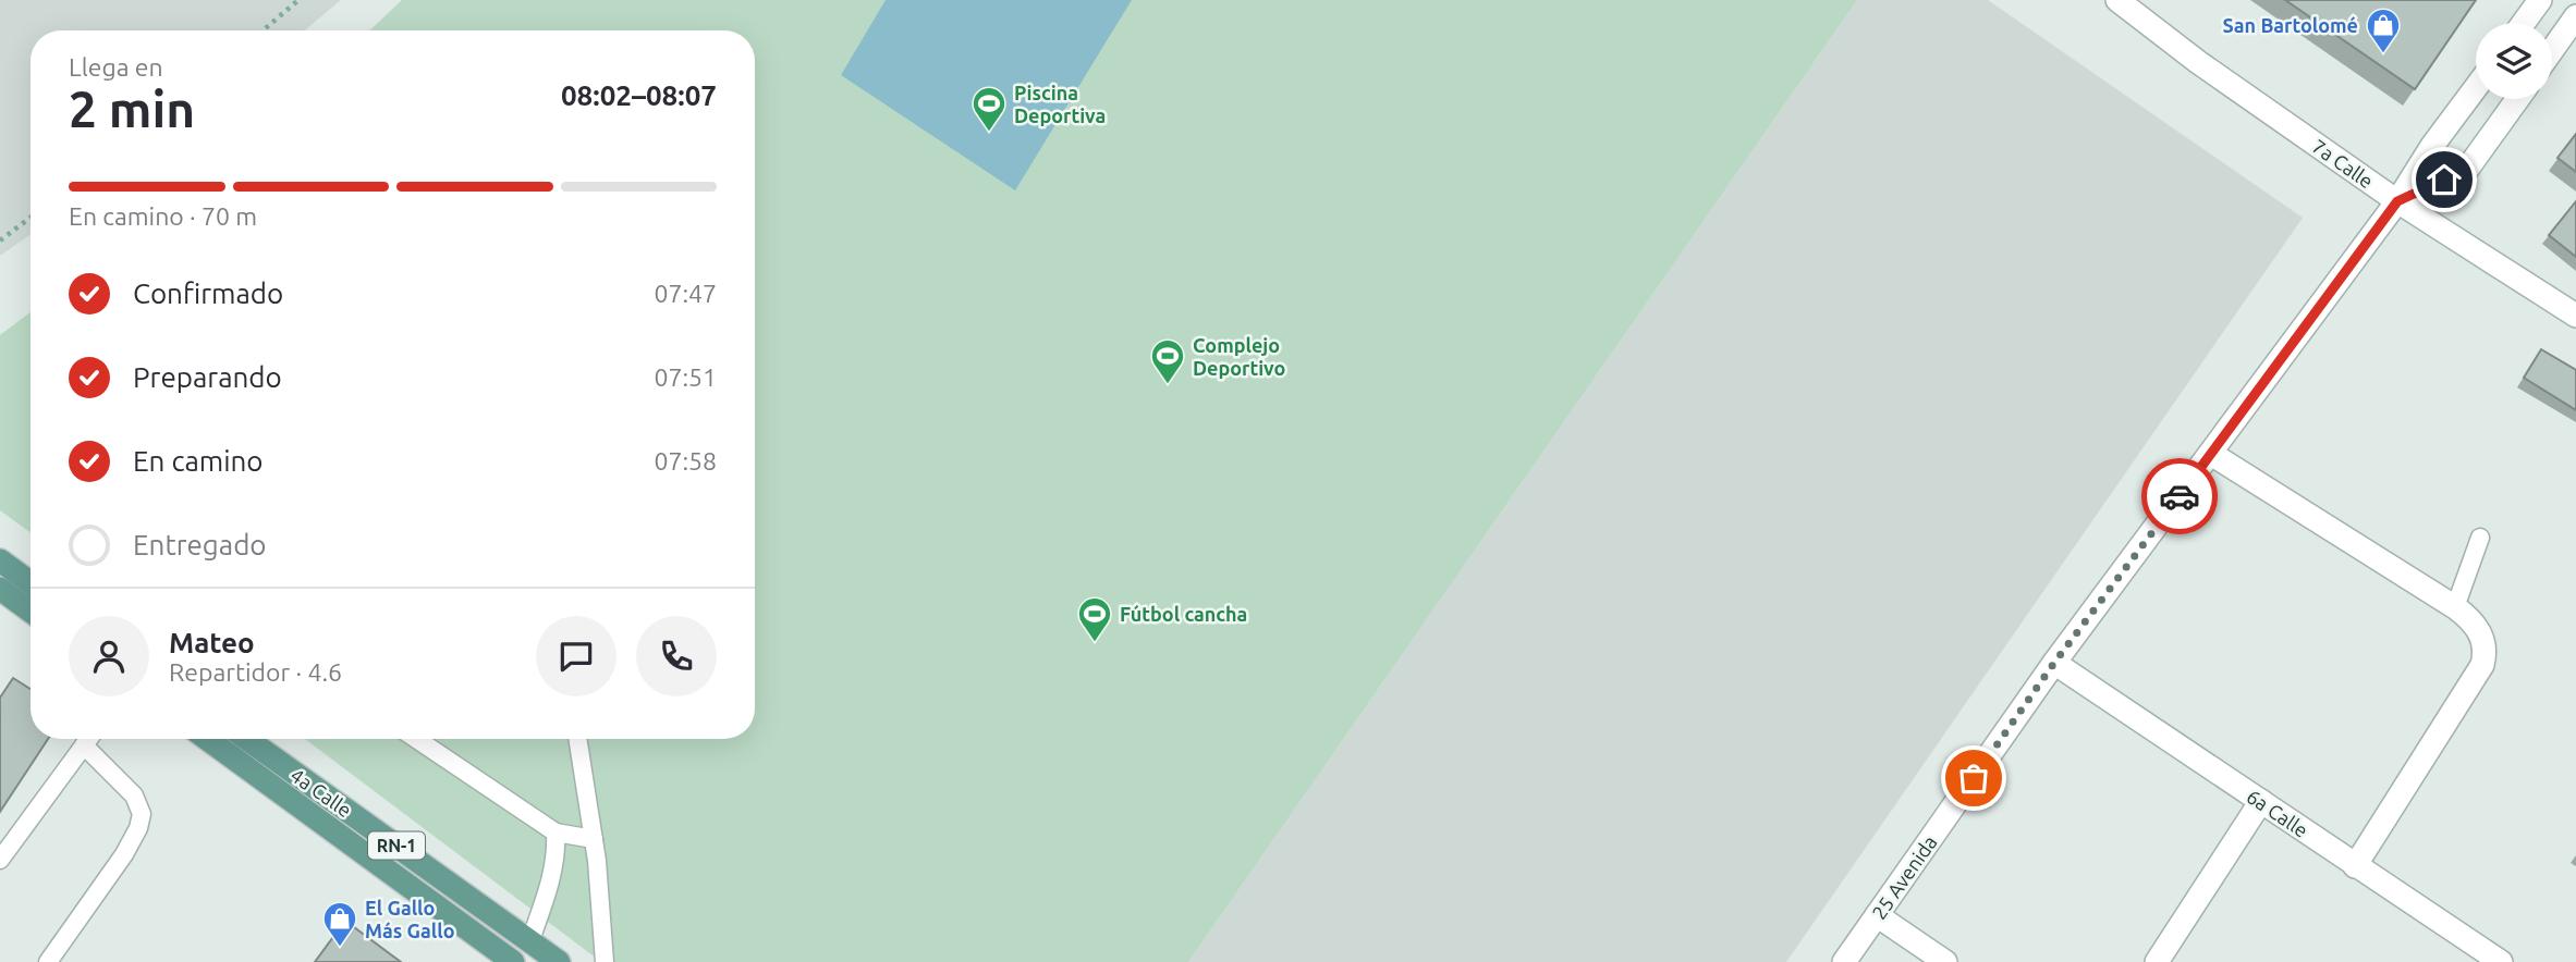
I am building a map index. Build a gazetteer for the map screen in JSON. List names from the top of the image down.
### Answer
{
  "streets": {
    "main road": ["4a Calle", "RN-1"],
    "street": ["7a Calle", "6a Calle", "25 Avenida"]
  },
  "crossings": [
    ["7a Calle", "25 Avenida"],
    ["6a Calle", "25 Avenida"]
  ],
  "places": {
    "shop": ["San Bartolomé", "El Gallo Más Gallo"],
    "sports": ["Piscina Deportiva", "Complejo Deportivo", "Fútbol cancha"]
  },
  "page": {
    "heading": ["2 min", "Llega en", "08:02–08:07"],
    "panel": ["Mateo", "Repartidor · 4.6"],
    "bar": "En camino · 70 m",
    "list": [
      ["Confirmado", "07:47"],
      ["Preparando", "07:51"],
      ["En camino", "07:58"],
      "Entregado"
    ]
  }
}
